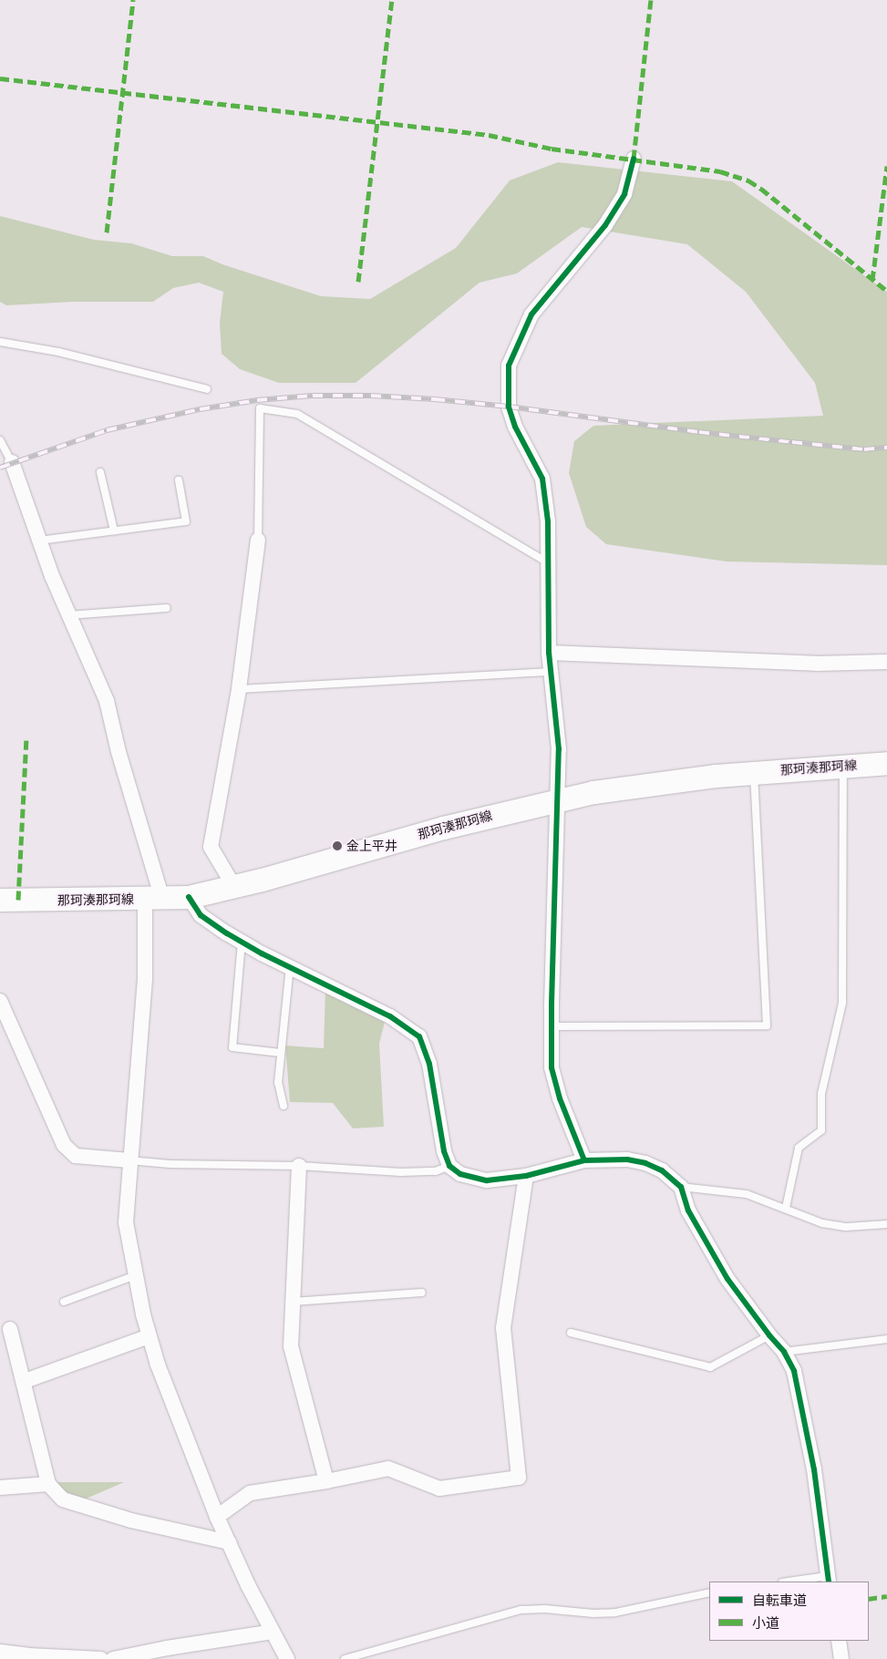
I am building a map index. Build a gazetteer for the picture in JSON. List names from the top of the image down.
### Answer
{
  "streets": {
    "main road": ["那珂湊那珂線"]
  },
  "places": ["金上平井"],
  "legend": ["自転車道", "小道"]
}
